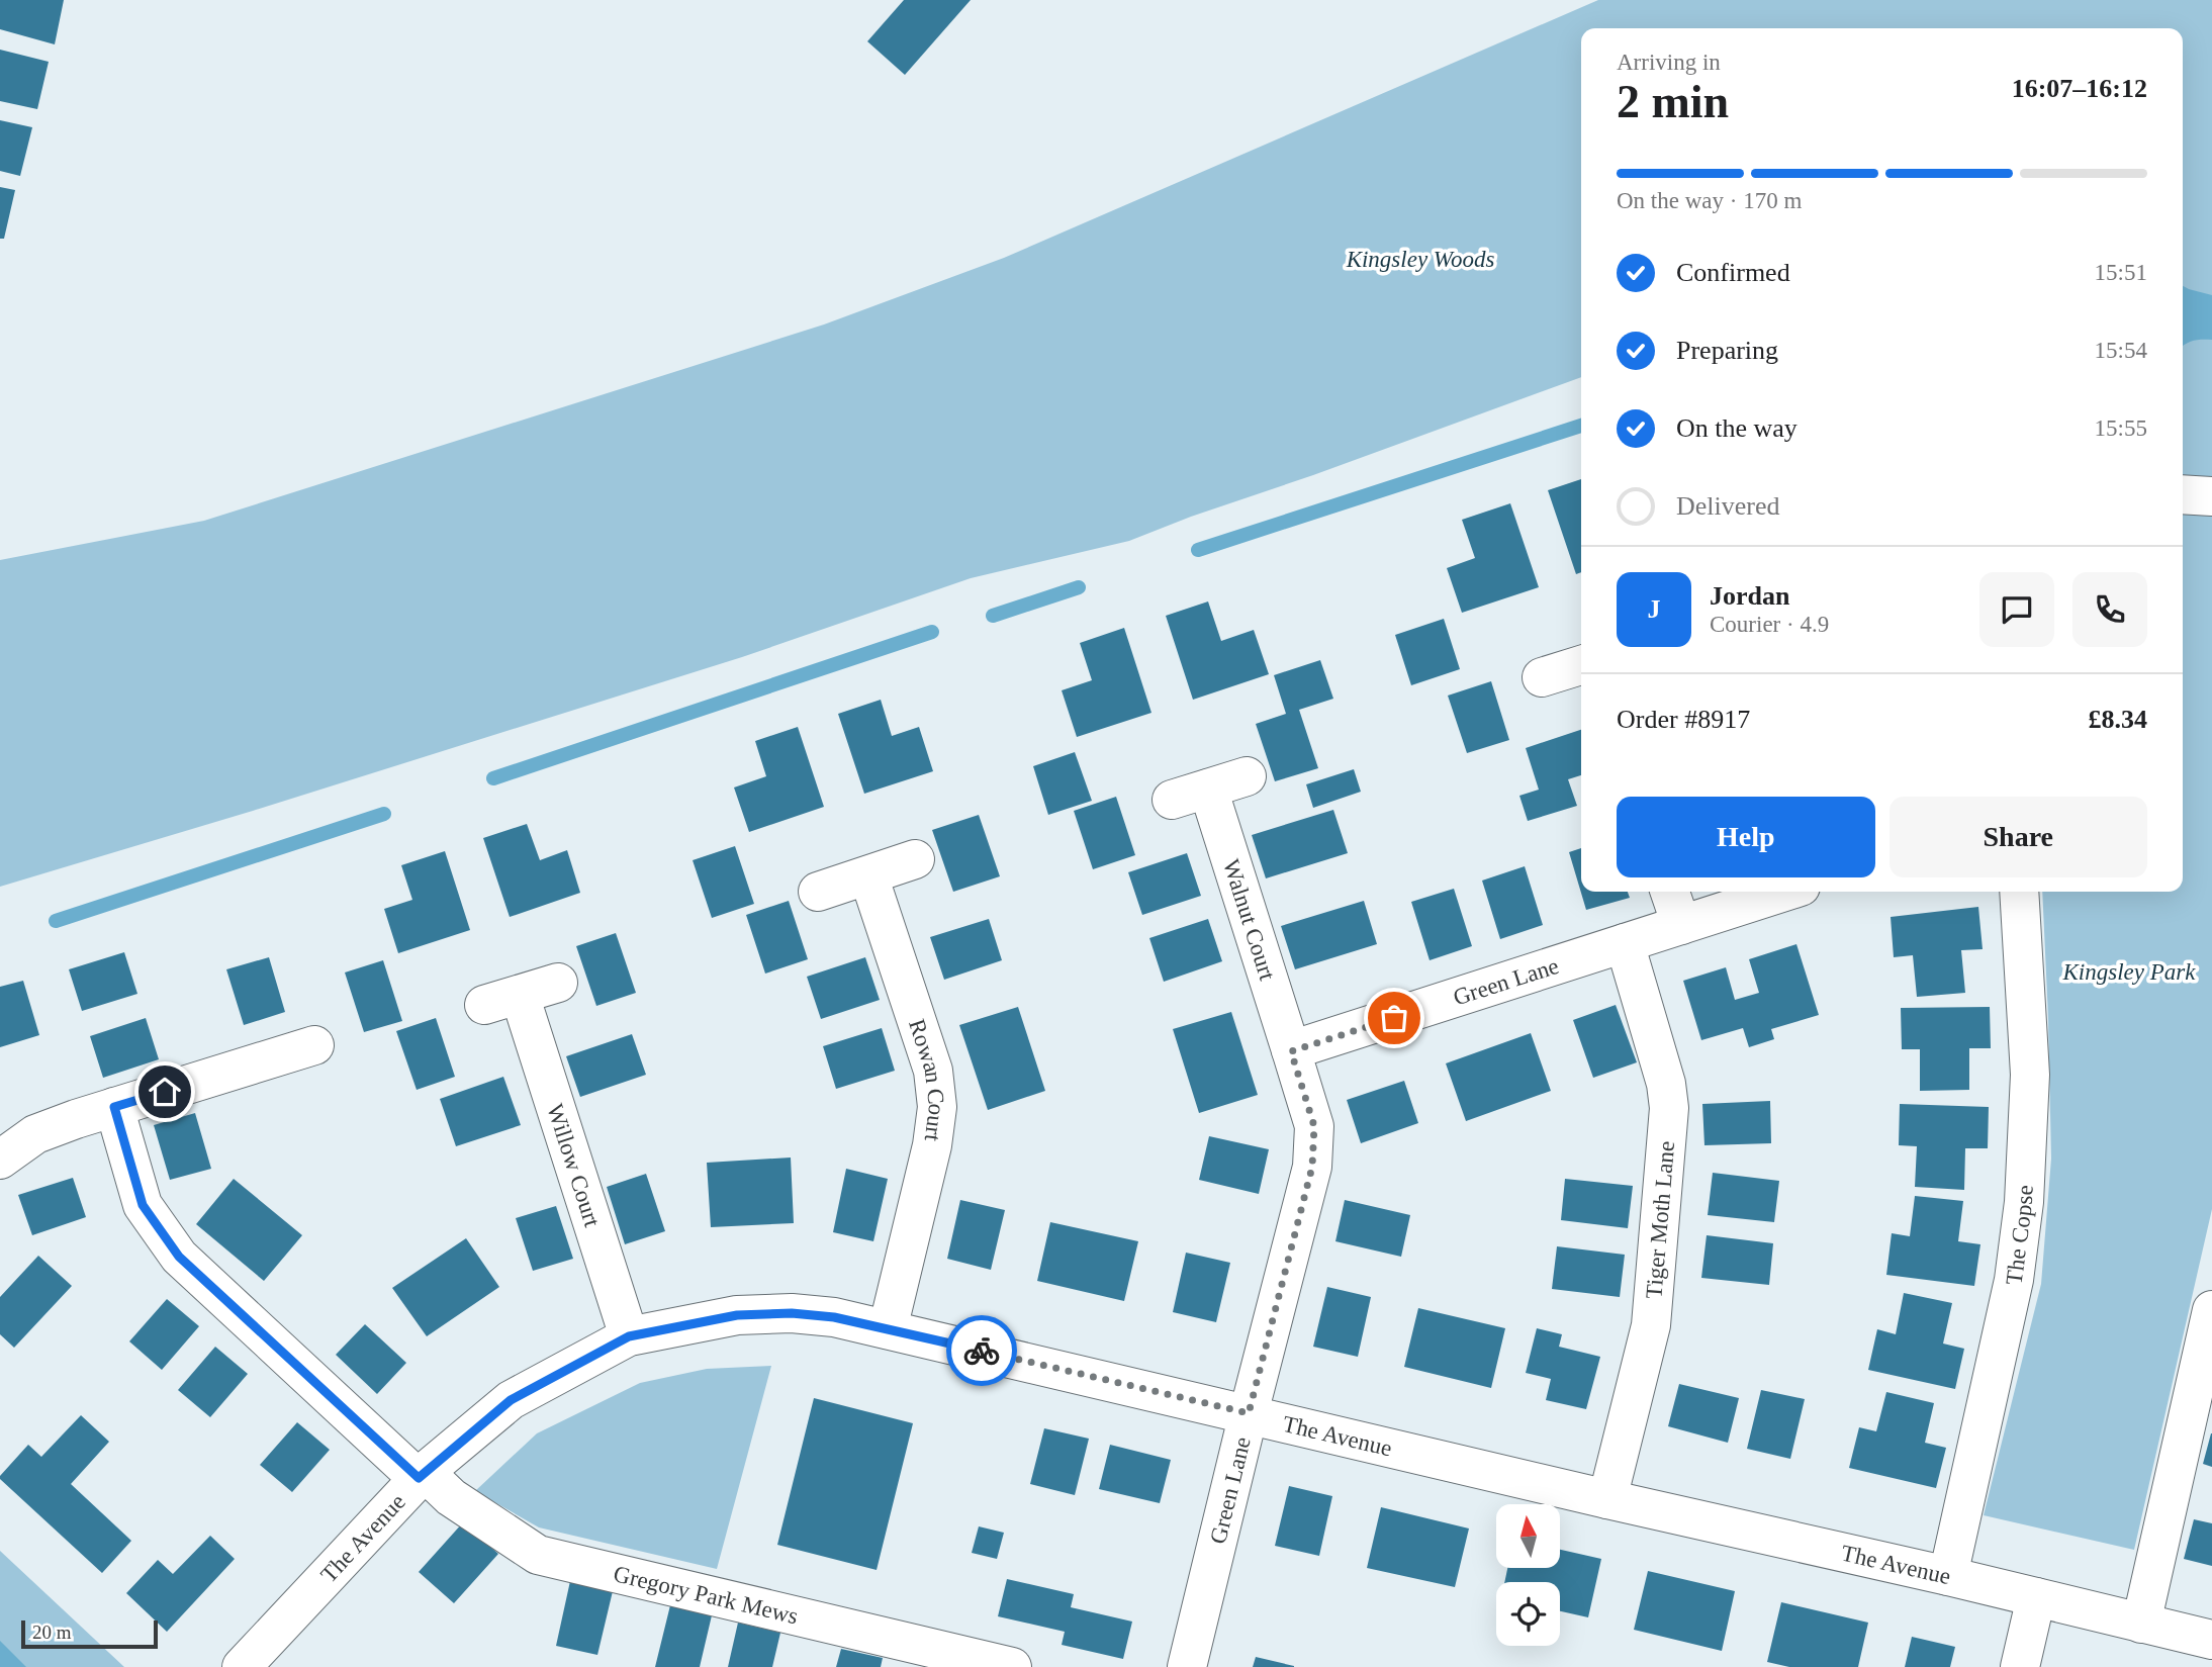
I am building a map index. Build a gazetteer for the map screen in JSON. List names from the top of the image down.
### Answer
{
  "streets": {
    "street": [
      "Walnut Court",
      "Green Lane",
      "Rowan Court",
      "Willow Court",
      "Tiger Moth Lane",
      "The Copse",
      "The Avenue",
      "Gregory Park Mews"
    ]
  },
  "crossings": [
    ["Walnut Court", "Green Lane"],
    ["Green Lane", "Tiger Moth Lane"],
    ["Green Lane", "The Avenue"],
    ["Rowan Court", "The Avenue"],
    ["Willow Court", "The Avenue"],
    ["Tiger Moth Lane", "The Avenue"],
    ["The Copse", "The Avenue"],
    ["The Avenue", "Gregory Park Mews"]
  ],
  "parks": ["Kingsley Woods", "Kingsley Park"],
  "scale_bar": "20 m",
  "north": "top",
  "page": {
    "heading": ["2 min", "Arriving in", "16:07–16:12"],
    "panel": [
      "Jordan",
      "Courier · 4.9",
      "Order #8917",
      "£8.34"
    ],
    "bar": "On the way · 170 m",
    "list": [
      ["Confirmed", "15:51"],
      ["Preparing", "15:54"],
      ["On the way", "15:55"],
      "Delivered"
    ],
    "round": "J",
    "buttons": ["Help", "Share"],
    "scale": "20 m"
  }
}
